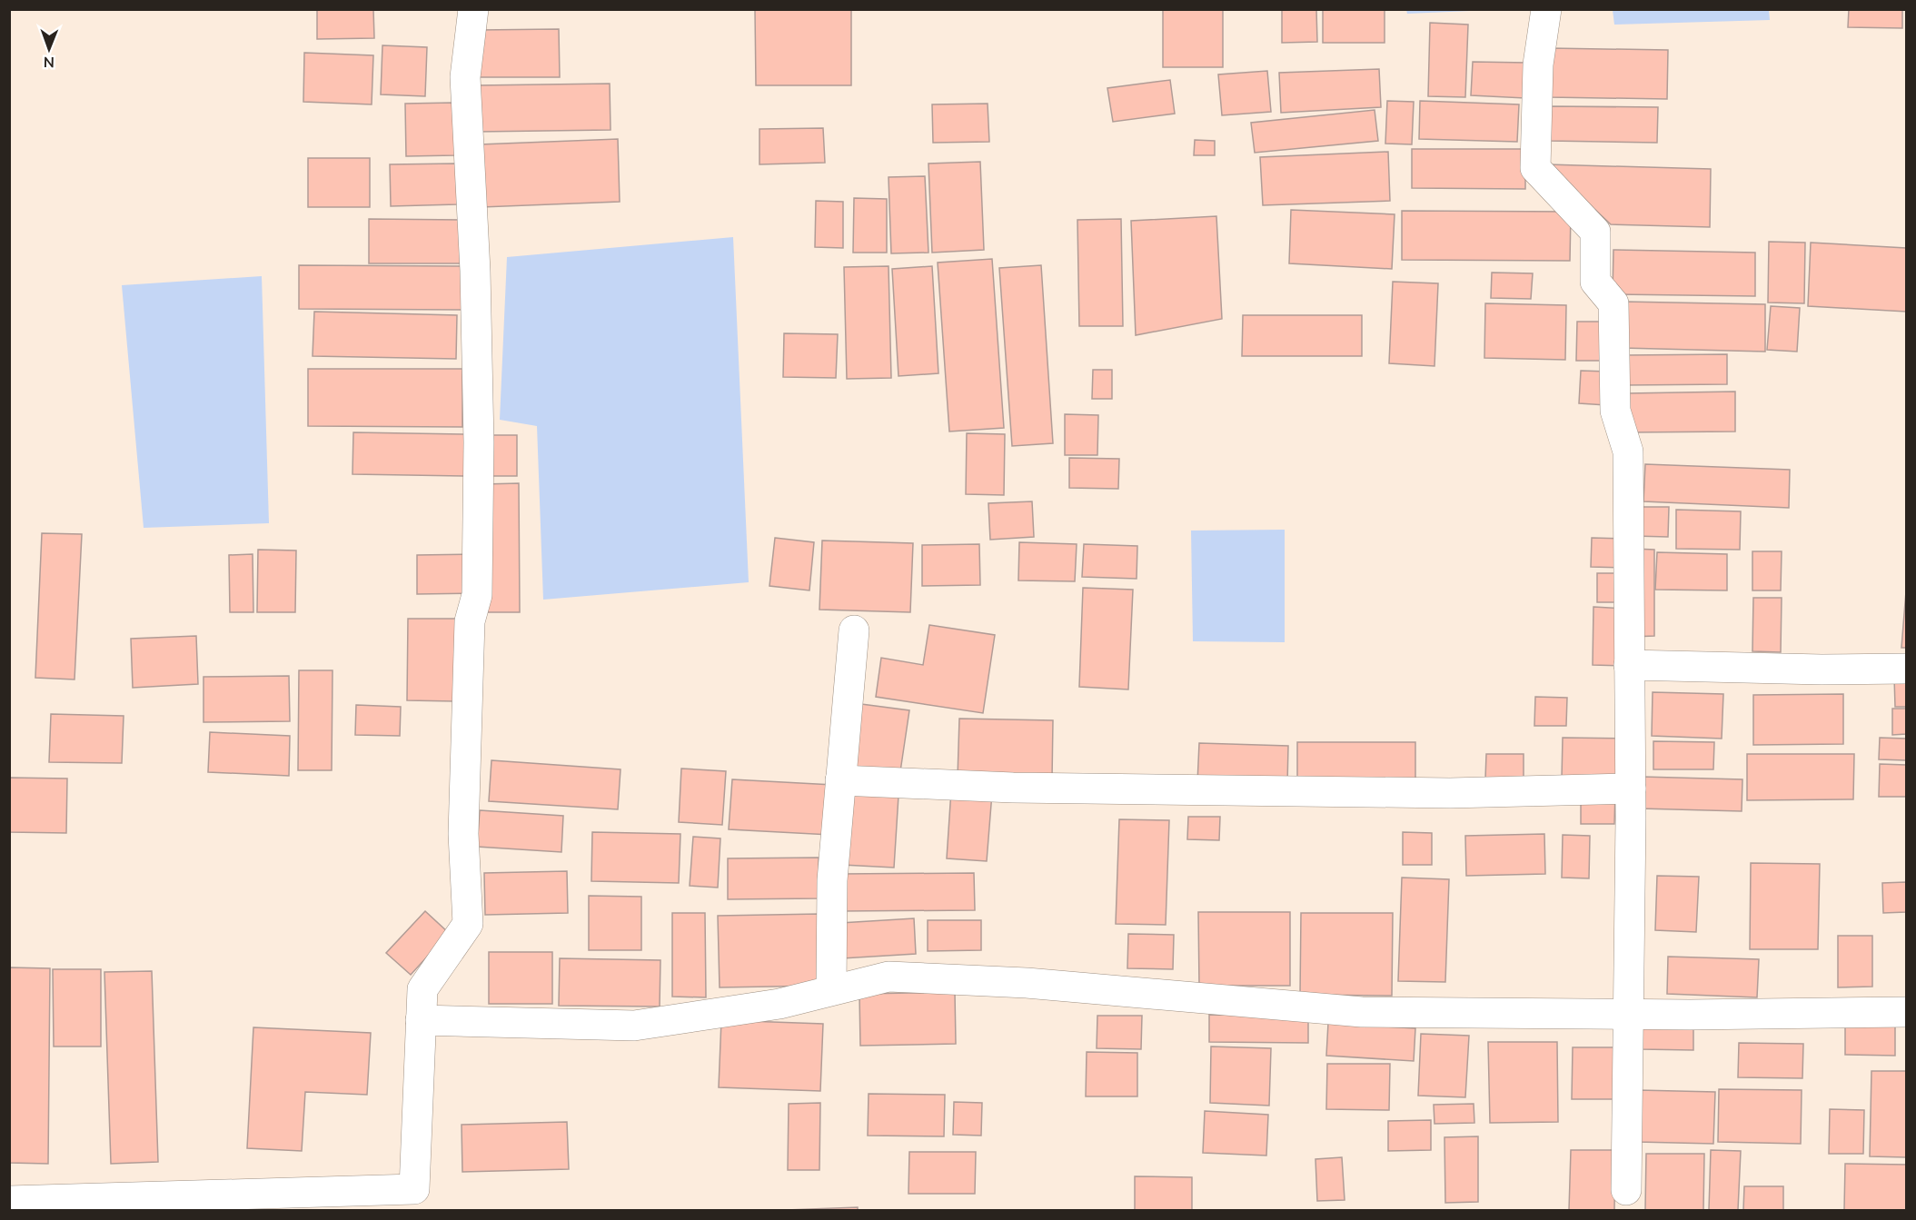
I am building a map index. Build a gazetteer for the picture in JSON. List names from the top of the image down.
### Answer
{
  "north": "bottom"
}
